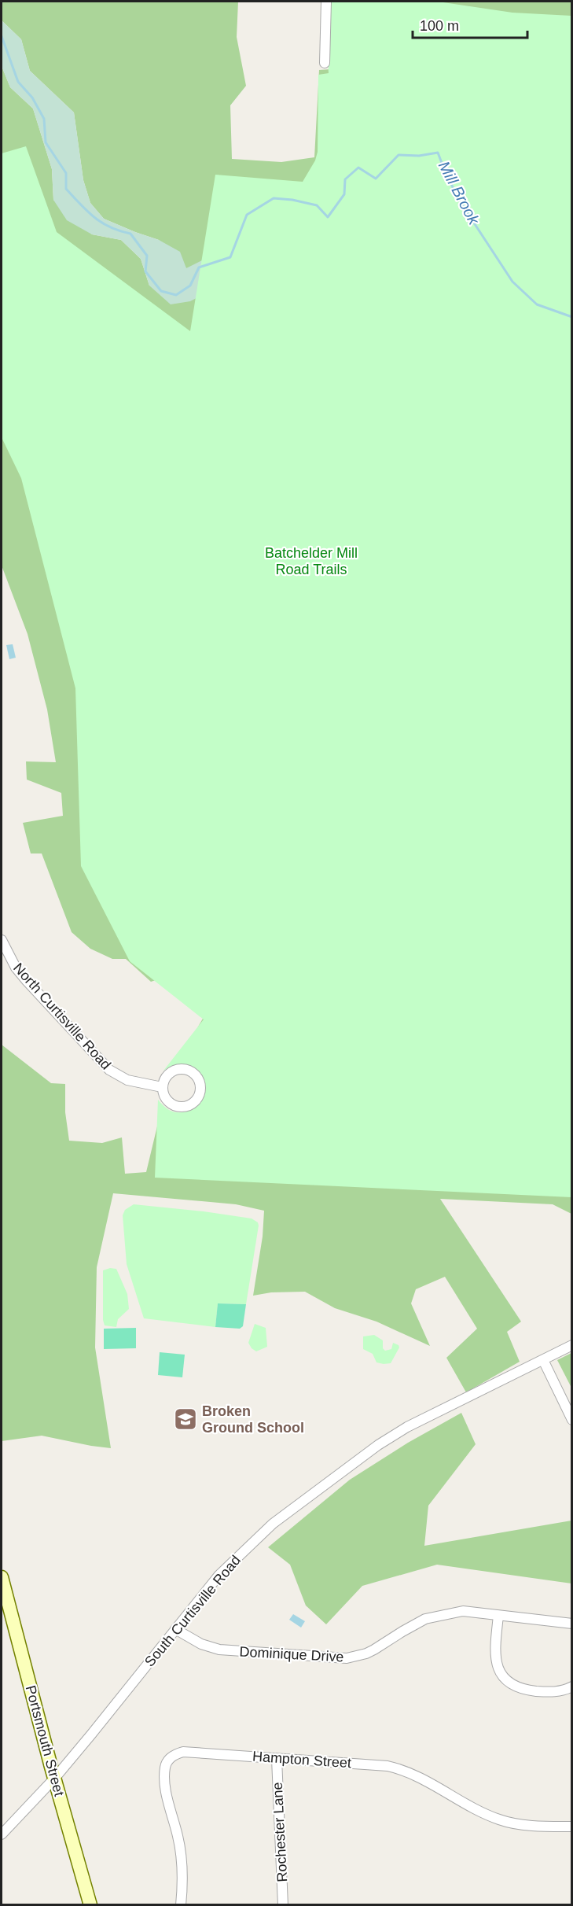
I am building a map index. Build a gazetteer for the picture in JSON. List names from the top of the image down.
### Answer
{
  "streets": {
    "street": [
      "North Curtisville Road",
      "South Curtisville Road",
      "Dominique Drive",
      "Portsmouth Street",
      "Hampton Street",
      "Rochester Lane"
    ]
  },
  "crossings": [
    ["South Curtisville Road", "Dominique Drive"],
    ["South Curtisville Road", "Portsmouth Street"],
    ["Hampton Street", "Rochester Lane"]
  ],
  "water": ["Mill Brook"],
  "parks": ["Batchelder Mill Road Trails"],
  "places": {
    "school or university": ["Broken Ground School"]
  },
  "scale_bar": "100 m"
}
